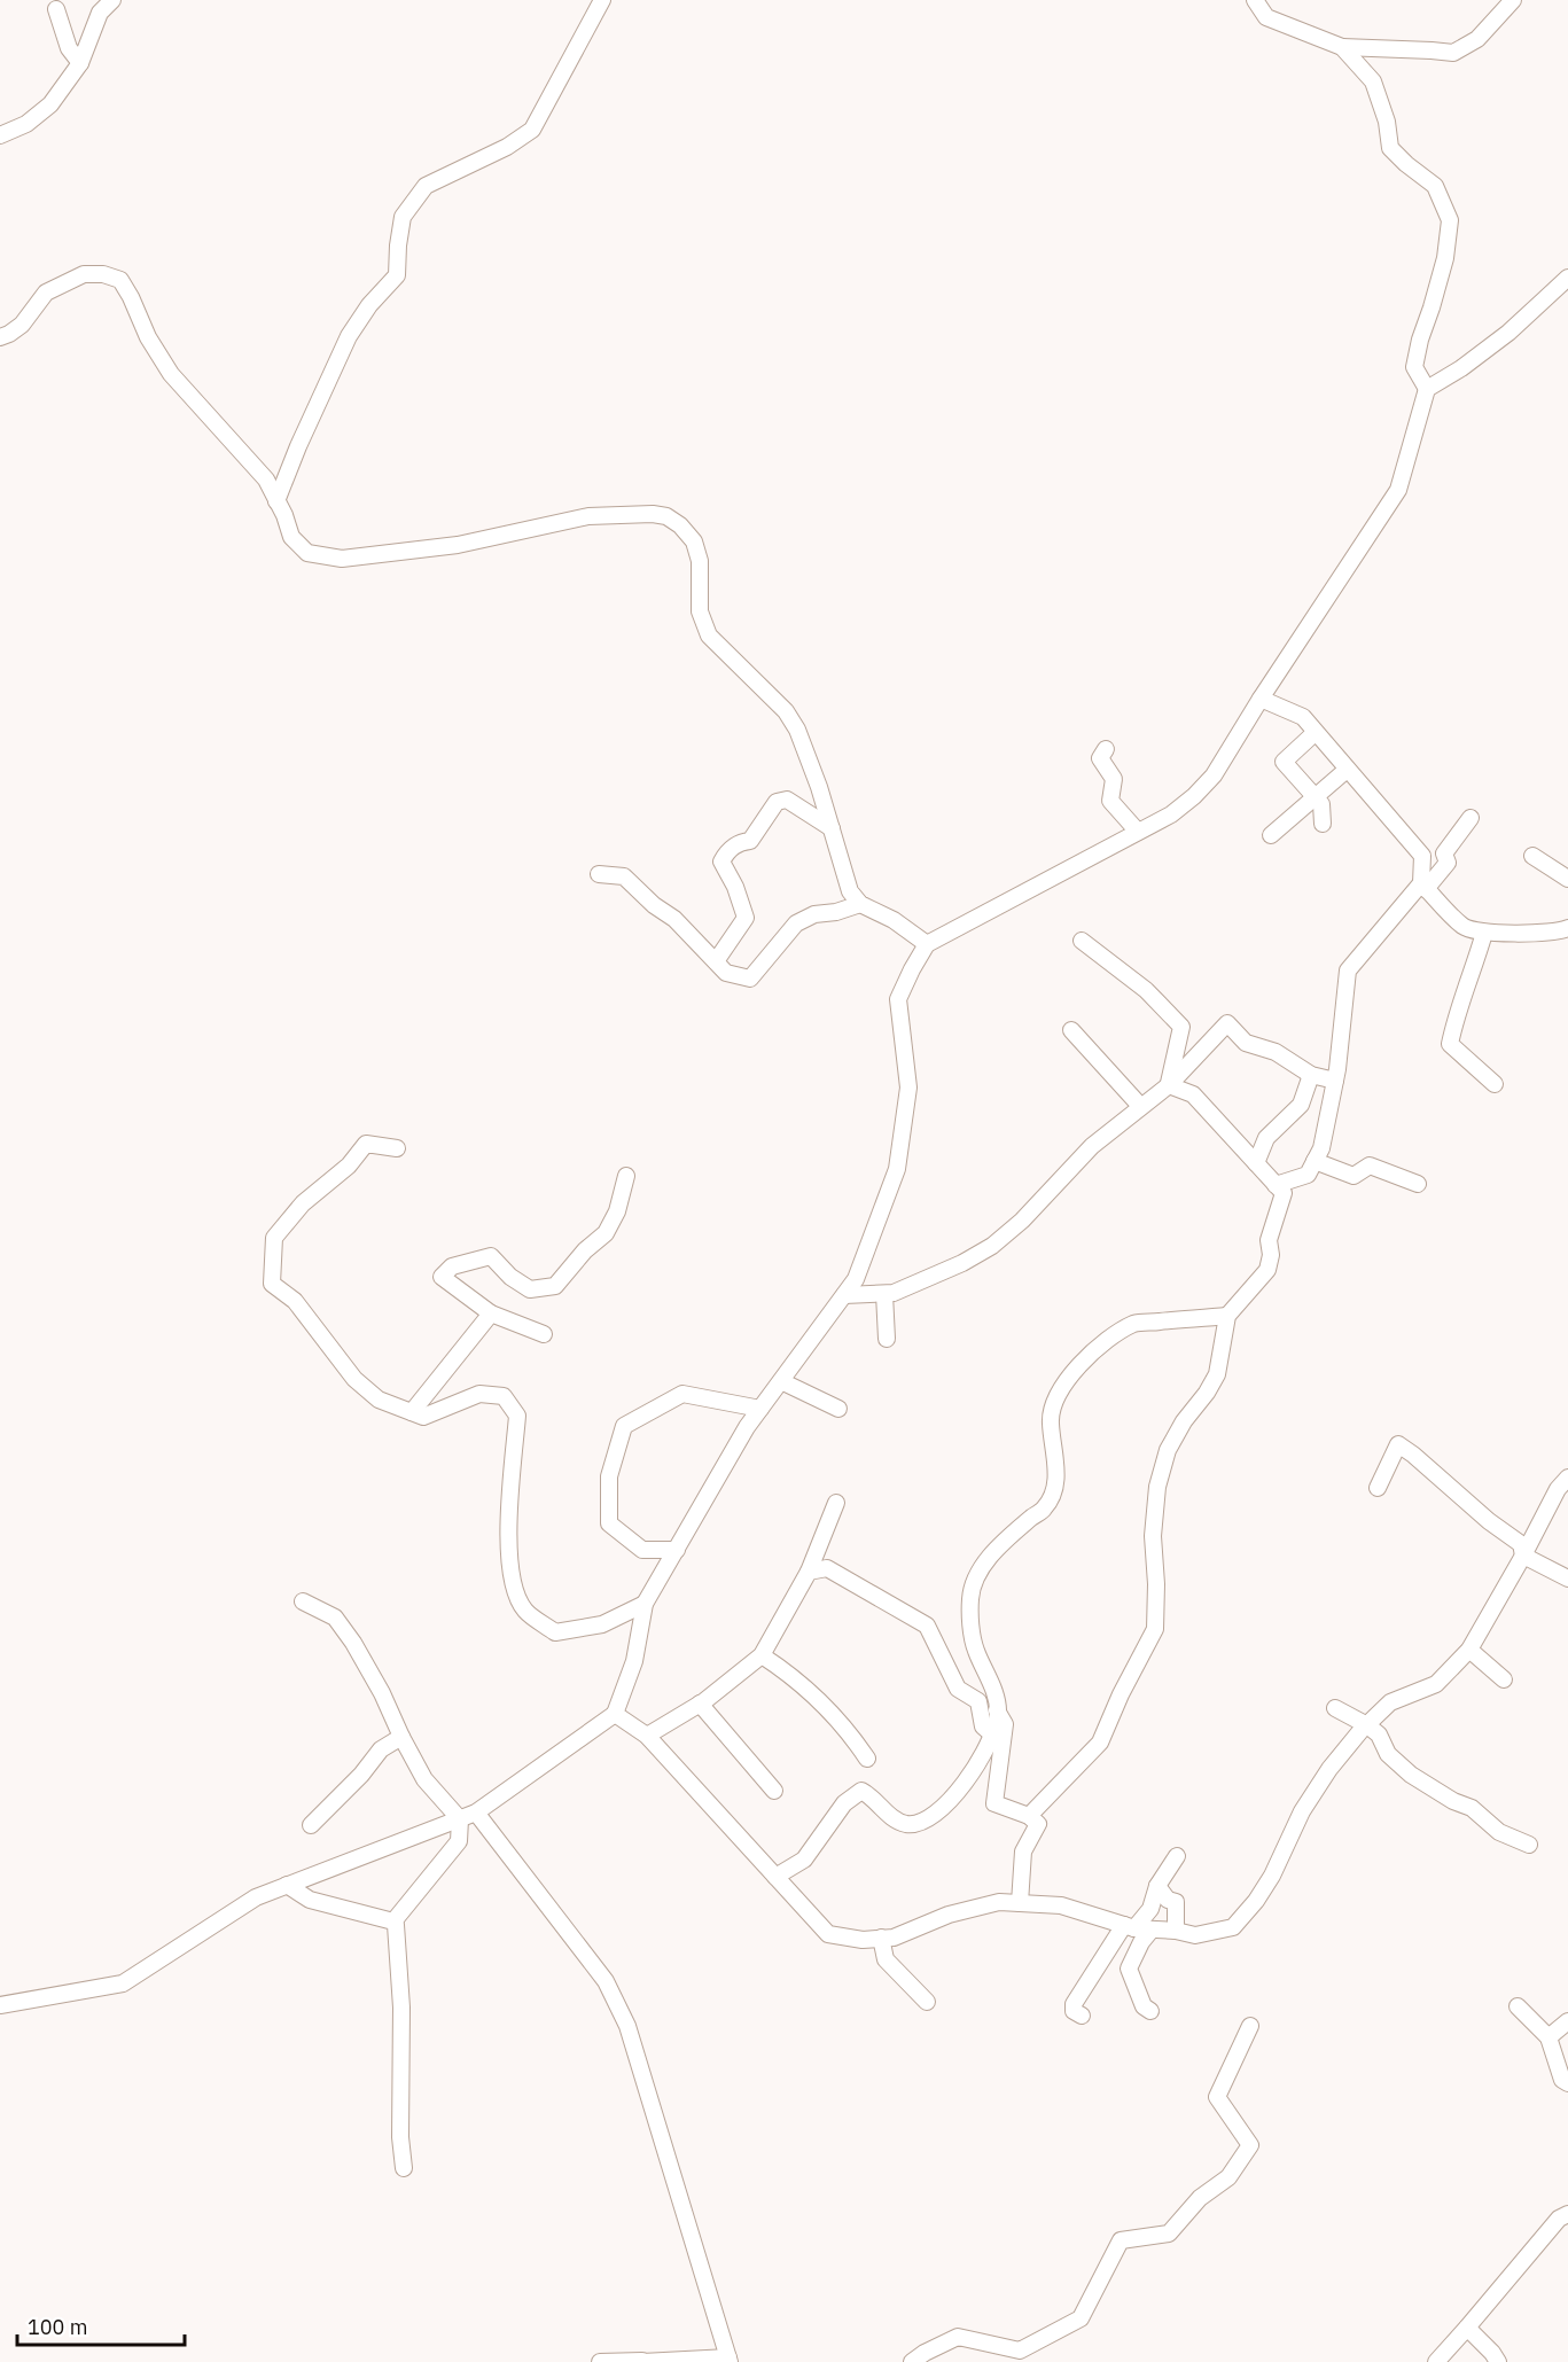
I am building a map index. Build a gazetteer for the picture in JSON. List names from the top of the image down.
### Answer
{
  "scale_bar": "100 m"
}
